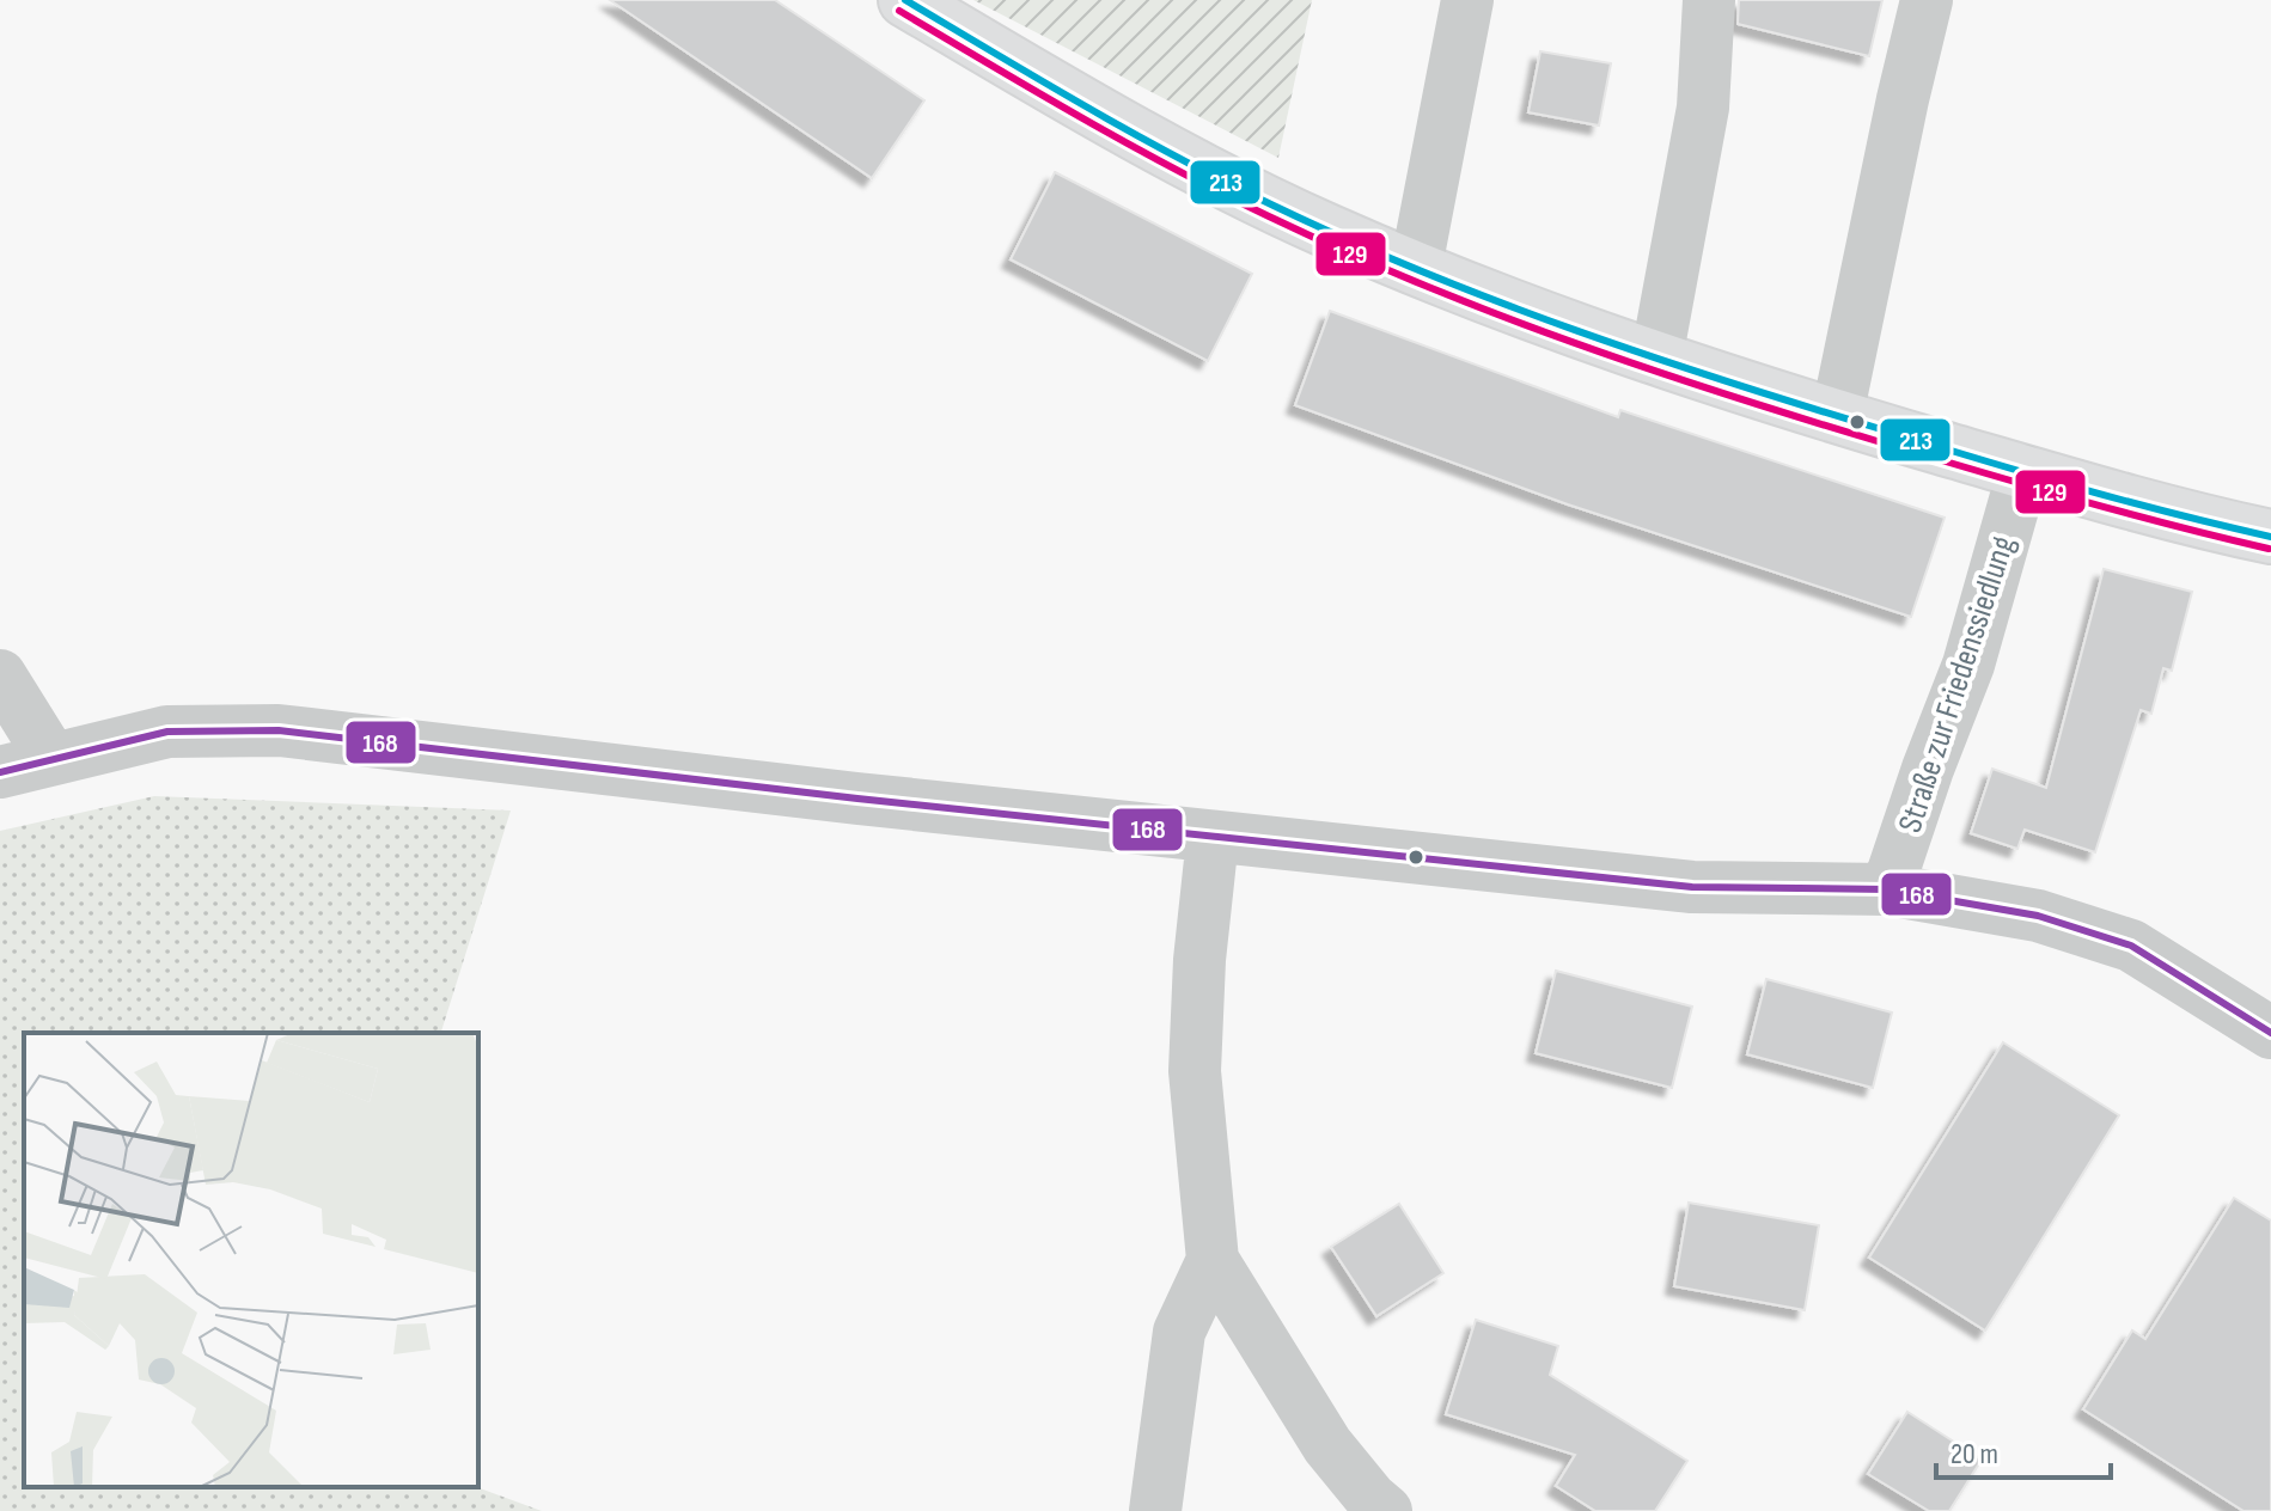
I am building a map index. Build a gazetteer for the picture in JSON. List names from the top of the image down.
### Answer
{
  "streets": {
    "street": ["Straße zur Friedenssiedlung"]
  },
  "lines": ["transit line 213", "transit line 129", "transit line 168"],
  "scale_bar": "20 m"
}
